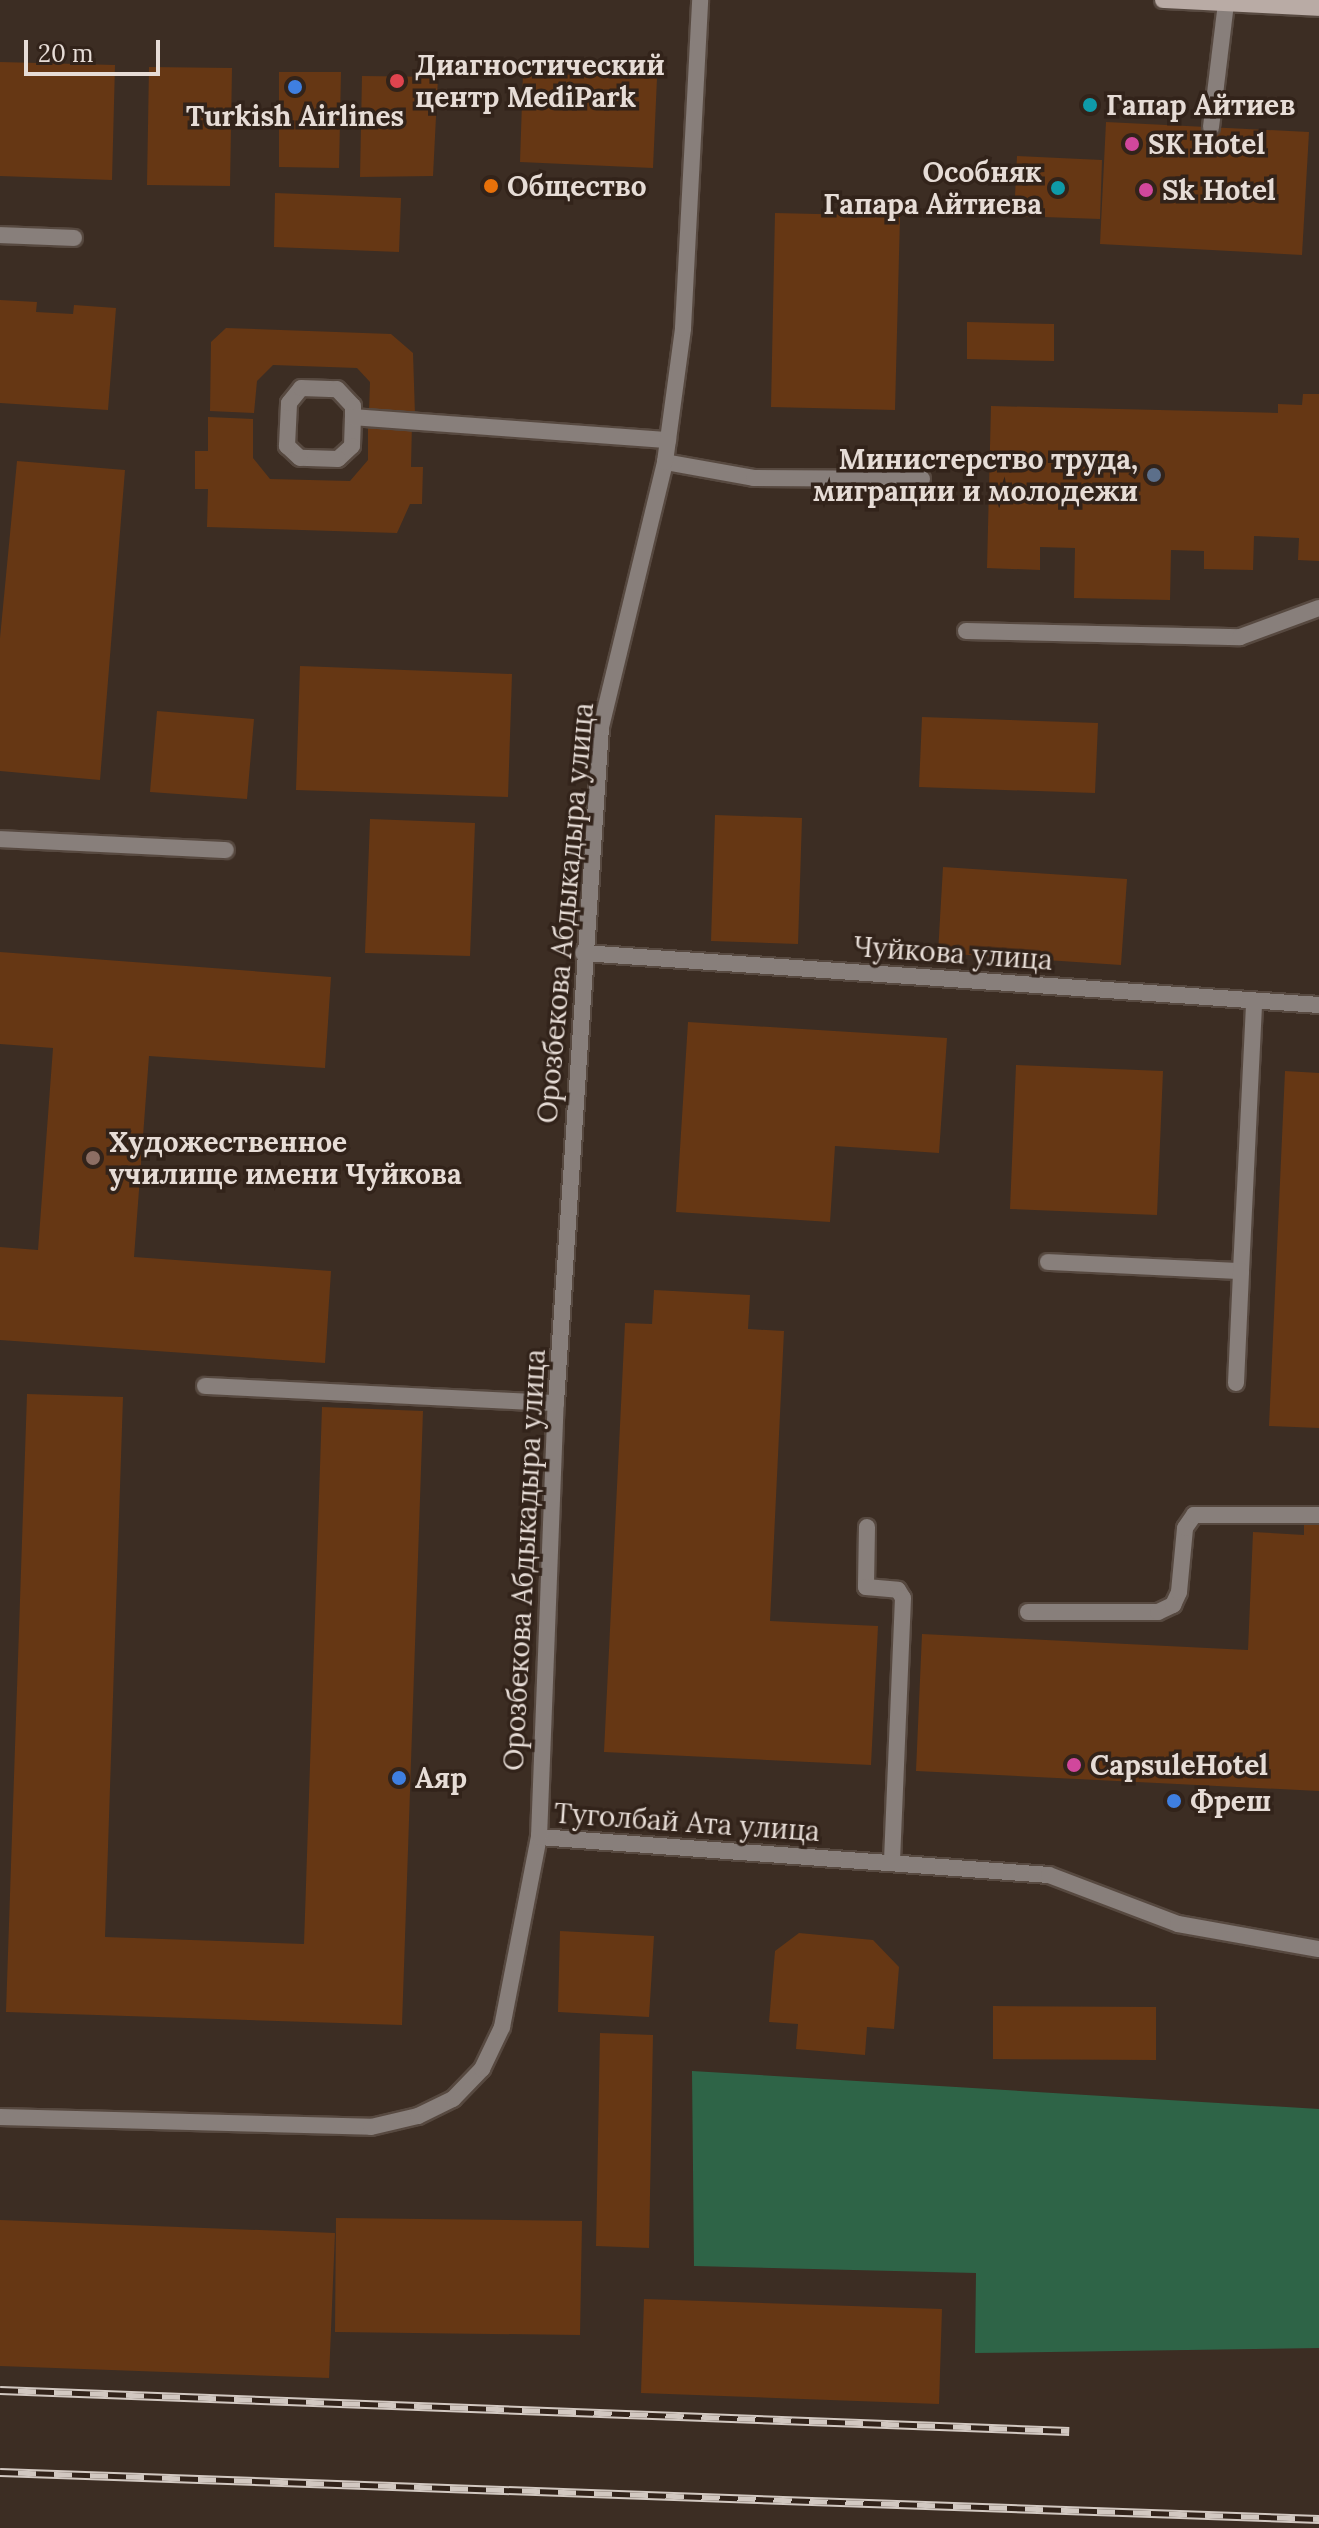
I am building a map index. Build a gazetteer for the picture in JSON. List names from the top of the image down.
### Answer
{
  "streets": {
    "street": ["Орозбекова Абдыкадыра улица", "Чуйкова улица", "Туголбай Ата улица"]
  },
  "crossings": [
    ["Орозбекова Абдыкадыра улица", "Чуйкова улица"],
    ["Орозбекова Абдыкадыра улица", "Туголбай Ата улица"]
  ],
  "places": [
    "Диагностический центр MediPark",
    "Turkish Airlines",
    "Гапар Айтиев",
    "SK Hotel",
    "Общество",
    "Особняк Гапара Айтиева",
    "Sk Hotel",
    "Министерство труда, миграции и молодежи",
    "Художественное училище имени Чуйкова",
    "CapsuleHotel",
    "Аяр",
    "Фреш"
  ],
  "scale_bar": "20 m"
}
